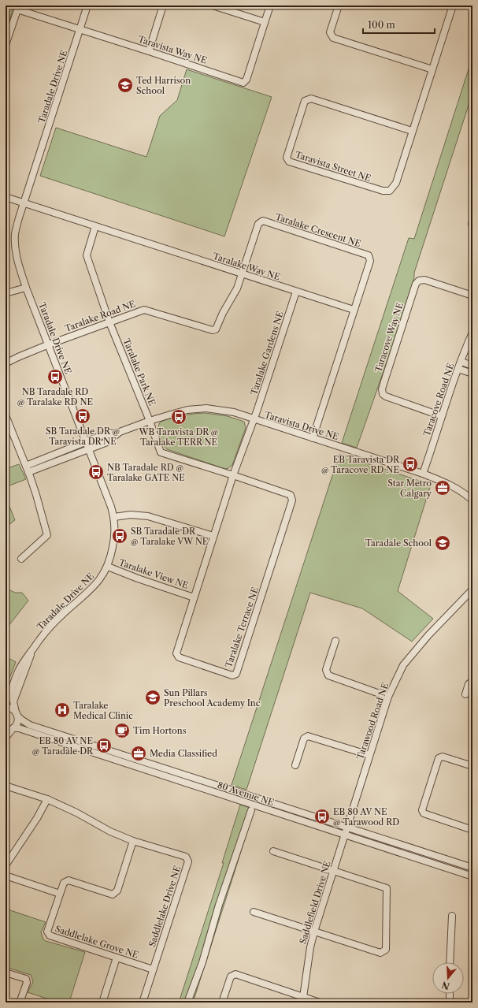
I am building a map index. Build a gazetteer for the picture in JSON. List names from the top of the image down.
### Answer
{
  "streets": {
    "street": [
      "Taravista Way NE",
      "Taradale Drive NE",
      "Taravista Street NE",
      "Taralake Crescent NE",
      "Taralake Way NE",
      "Taralake Road NE",
      "Taracove Way NE",
      "Taralake Gardens NE",
      "Taralake Park NE",
      "Taracove Road NE",
      "Taravista Drive NE",
      "Taralake View NE",
      "Taralake Terrace NE",
      "Tarawood Road NE",
      "80 Avenue NE",
      "Saddlefield Drive NE",
      "Saddlelake Drive NE",
      "Saddlelake Grove NE"
    ]
  },
  "crossings": [
    ["Taravista Way NE", "Taradale Drive NE"],
    ["Taradale Drive NE", "Taralake Way NE"],
    ["Taradale Drive NE", "Taralake Road NE"],
    ["Taradale Drive NE", "Taravista Drive NE"],
    ["Taradale Drive NE", "Taralake View NE"],
    ["Taradale Drive NE", "80 Avenue NE"],
    ["Taralake Crescent NE", "Taralake Way NE"],
    ["Taralake Crescent NE", "Taralake Road NE"],
    ["Taralake Way NE", "Taralake Road NE"],
    ["Taralake Way NE", "Taralake Gardens NE"],
    ["Taralake Way NE", "Taralake Park NE"],
    ["Taralake Road NE", "Taralake Park NE"],
    ["Taracove Way NE", "Taracove Road NE"],
    ["Taralake Gardens NE", "Taravista Drive NE"],
    ["Taralake Gardens NE", "Taralake Terrace NE"],
    ["Taralake Park NE", "Taravista Drive NE"],
    ["Taralake Park NE", "Taralake Terrace NE"],
    ["Taracove Road NE", "Taravista Drive NE"],
    ["Taravista Drive NE", "Taralake Terrace NE"],
    ["Taralake View NE", "Taralake Terrace NE"],
    ["Tarawood Road NE", "80 Avenue NE"],
    ["Tarawood Road NE", "Saddlefield Drive NE"],
    ["80 Avenue NE", "Saddlefield Drive NE"],
    ["Saddlelake Drive NE", "Saddlelake Grove NE"]
  ],
  "places": {
    "school or university": ["Ted Harrison School", "Taradale School", "Sun Pillars Preschool Academy Inc"],
    "bus stop": [
      "NB Taradale RD @ Taralake RD NE",
      "SB Taradale DR @ Taravista DR NE",
      "WB Taravista DR @ Taralake TERR NE",
      "EB Taravista DR @ Taracove RD NE",
      "NB Taradale RD @ Taralake GATE NE",
      "SB Taradale DR @ Taralake VW NE",
      "EB 80 AV NE @ Taradale DR",
      "EB 80 AV NE @ Tarawood RD"
    ],
    "office": ["Star Metro Calgary", "Media Classified"],
    "hospital": ["Taralake Medical Clinic"],
    "cafe": ["Tim Hortons"]
  },
  "scale_bar": "100 m",
  "north": "bottom"
}
